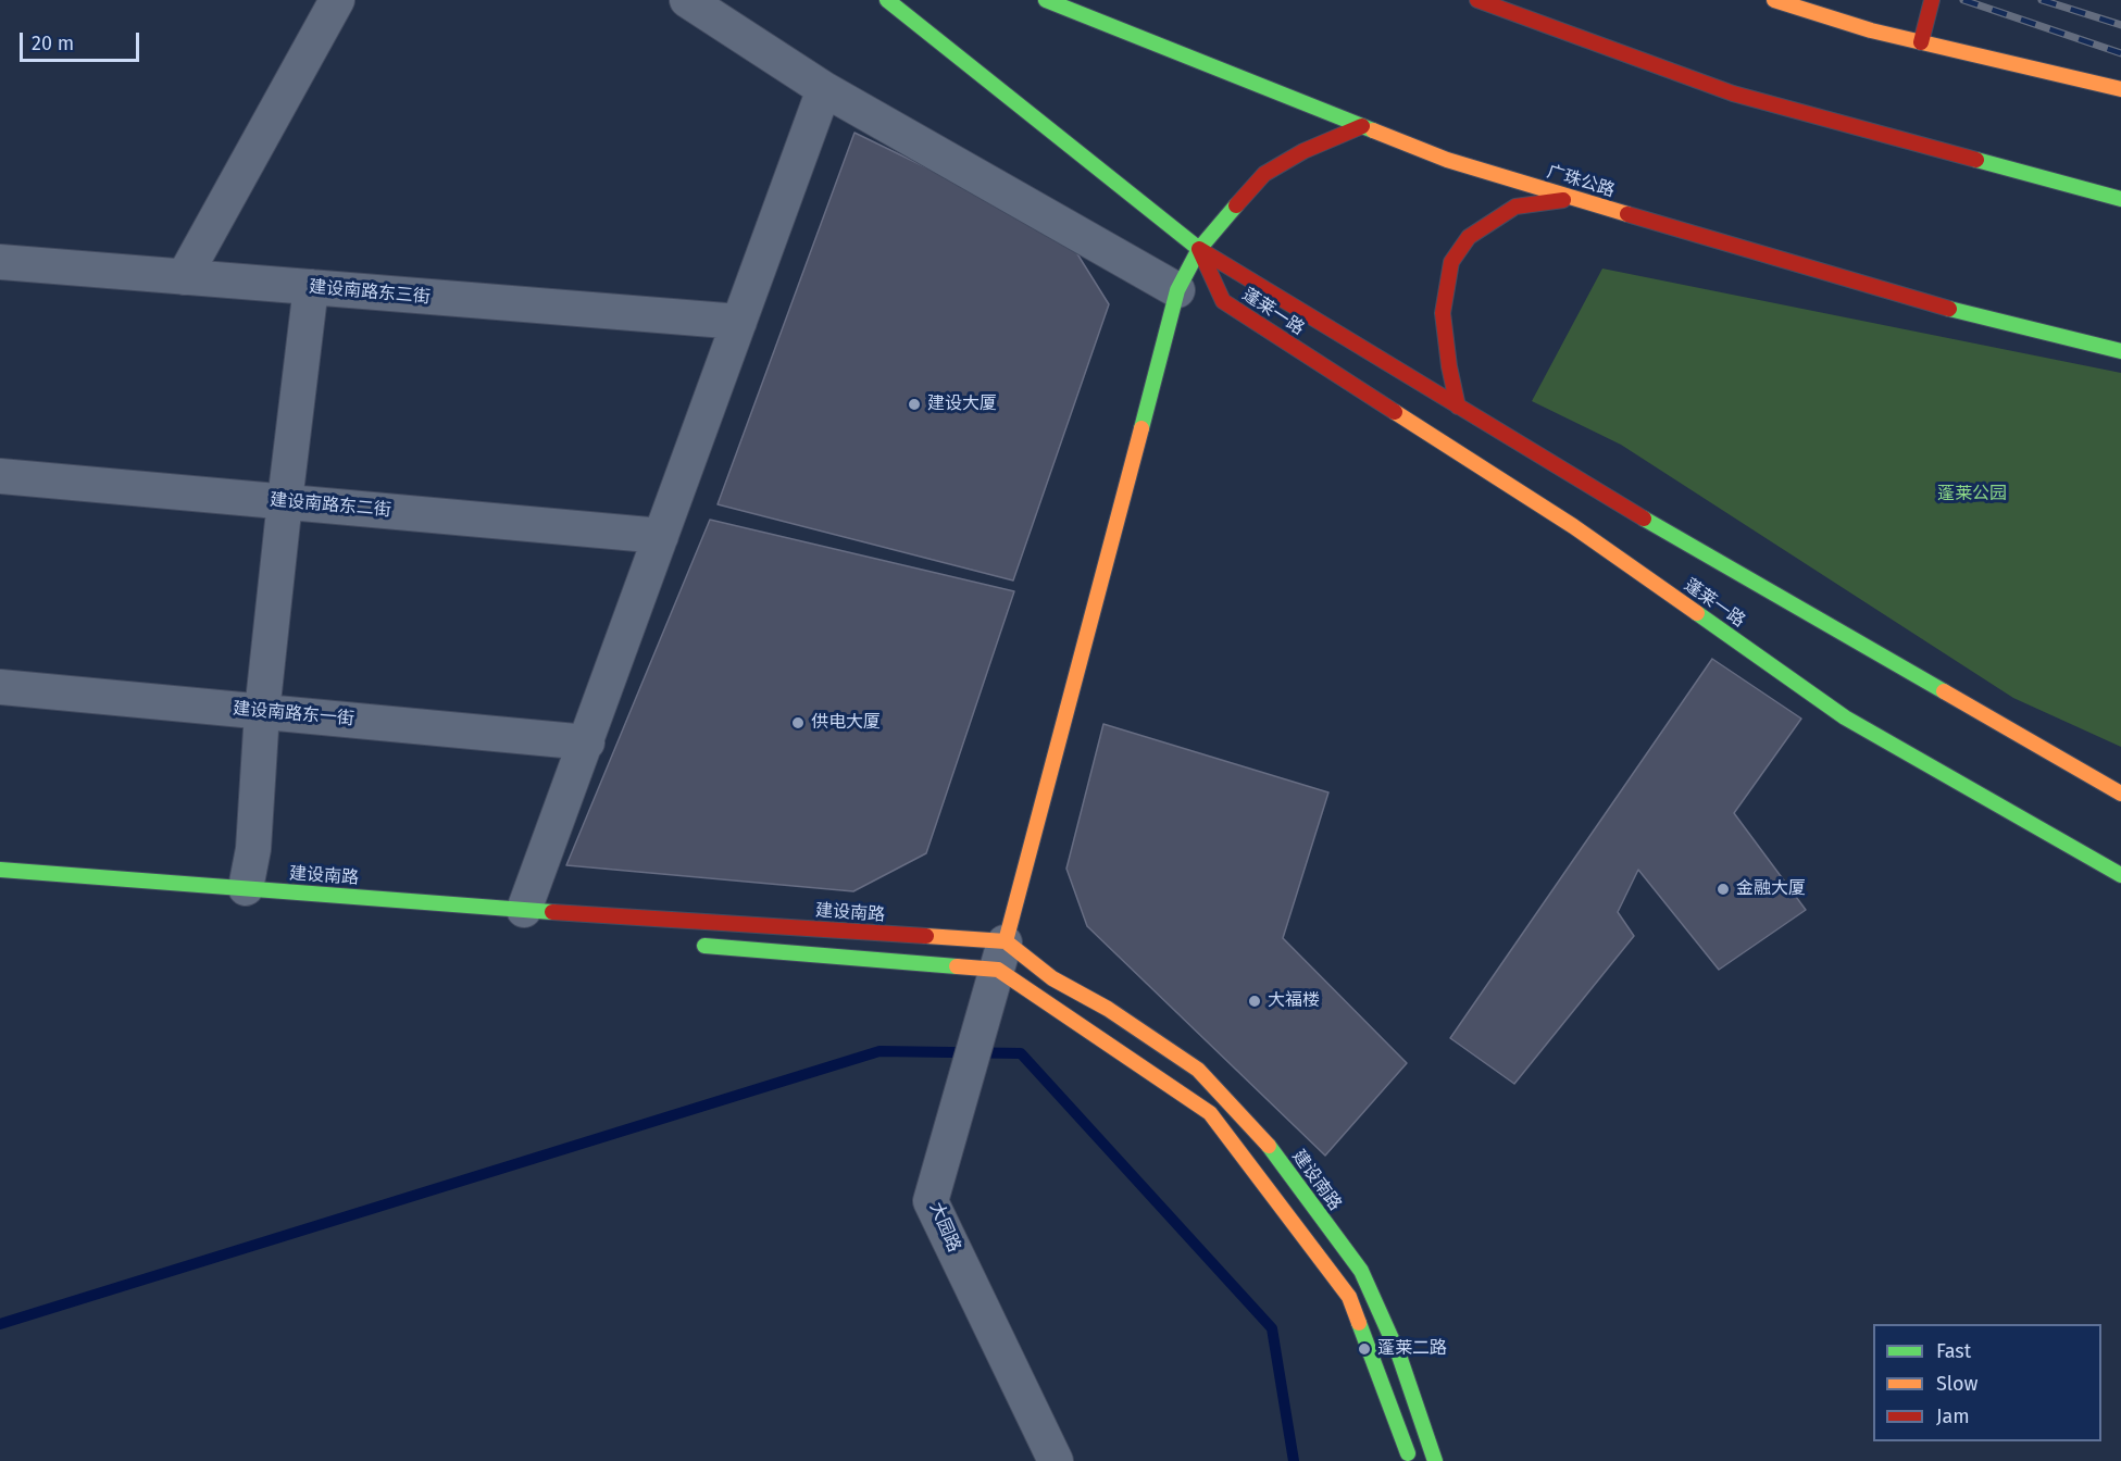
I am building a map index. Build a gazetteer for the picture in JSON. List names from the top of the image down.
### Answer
{
  "streets": {
    "main road": ["广珠公路", "蓬莱一路", "建设南路"],
    "street": [
      "建设南路东三街",
      "建设南路东二街",
      "建设南路东一街",
      "大园路"
    ]
  },
  "crossings": [
    ["建设南路", "大园路"]
  ],
  "parks": ["蓬莱公园"],
  "places": [
    "建设大厦",
    "供电大厦",
    "金融大厦",
    "大福楼",
    "蓬莱二路"
  ],
  "legend": ["Fast", "Slow", "Jam"],
  "scale_bar": "20 m"
}
